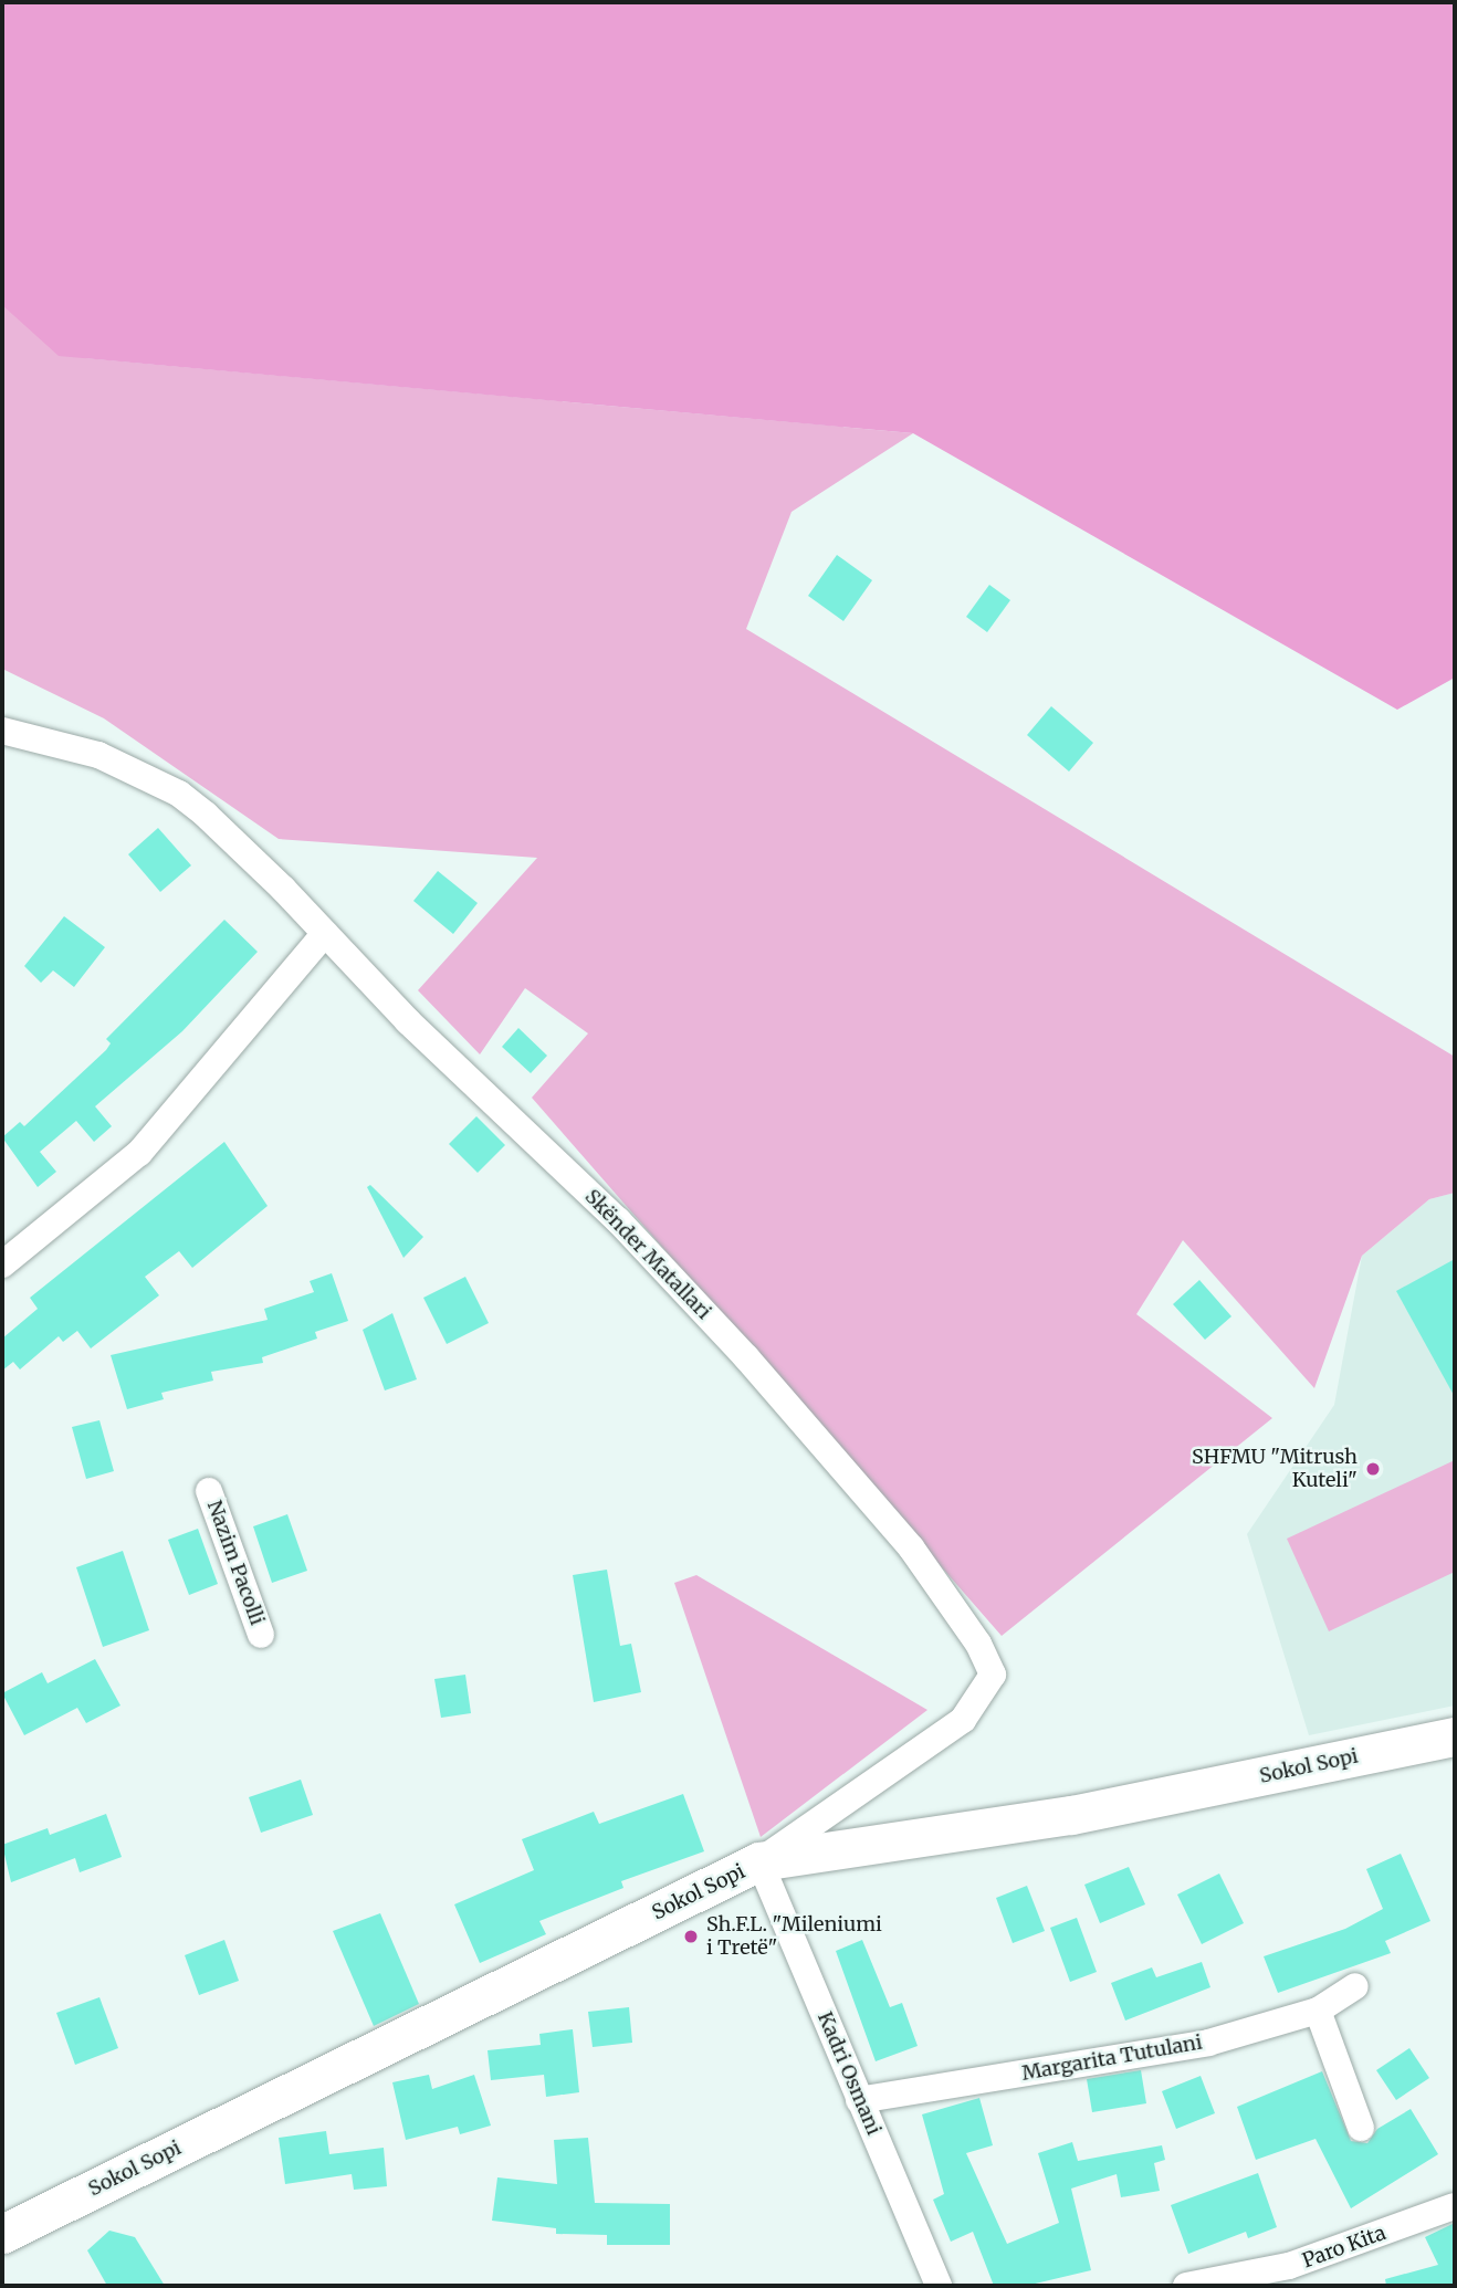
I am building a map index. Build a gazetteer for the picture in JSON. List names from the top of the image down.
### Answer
{
  "streets": {
    "street": [
      "Skënder Matallari",
      "Nazim Pacolli",
      "Sokol Sopi",
      "Margarita Tutulani",
      "Kadri Osmani",
      "Paro Kita"
    ]
  },
  "crossings": [
    ["Skënder Matallari", "Sokol Sopi"],
    ["Skënder Matallari", "Kadri Osmani"],
    ["Sokol Sopi", "Kadri Osmani"],
    ["Margarita Tutulani", "Kadri Osmani"]
  ],
  "places": ["SHFMU \"Mitrush Kuteli\"", "Sh.F.L. \"Mileniumi i Tretë\""]
}
